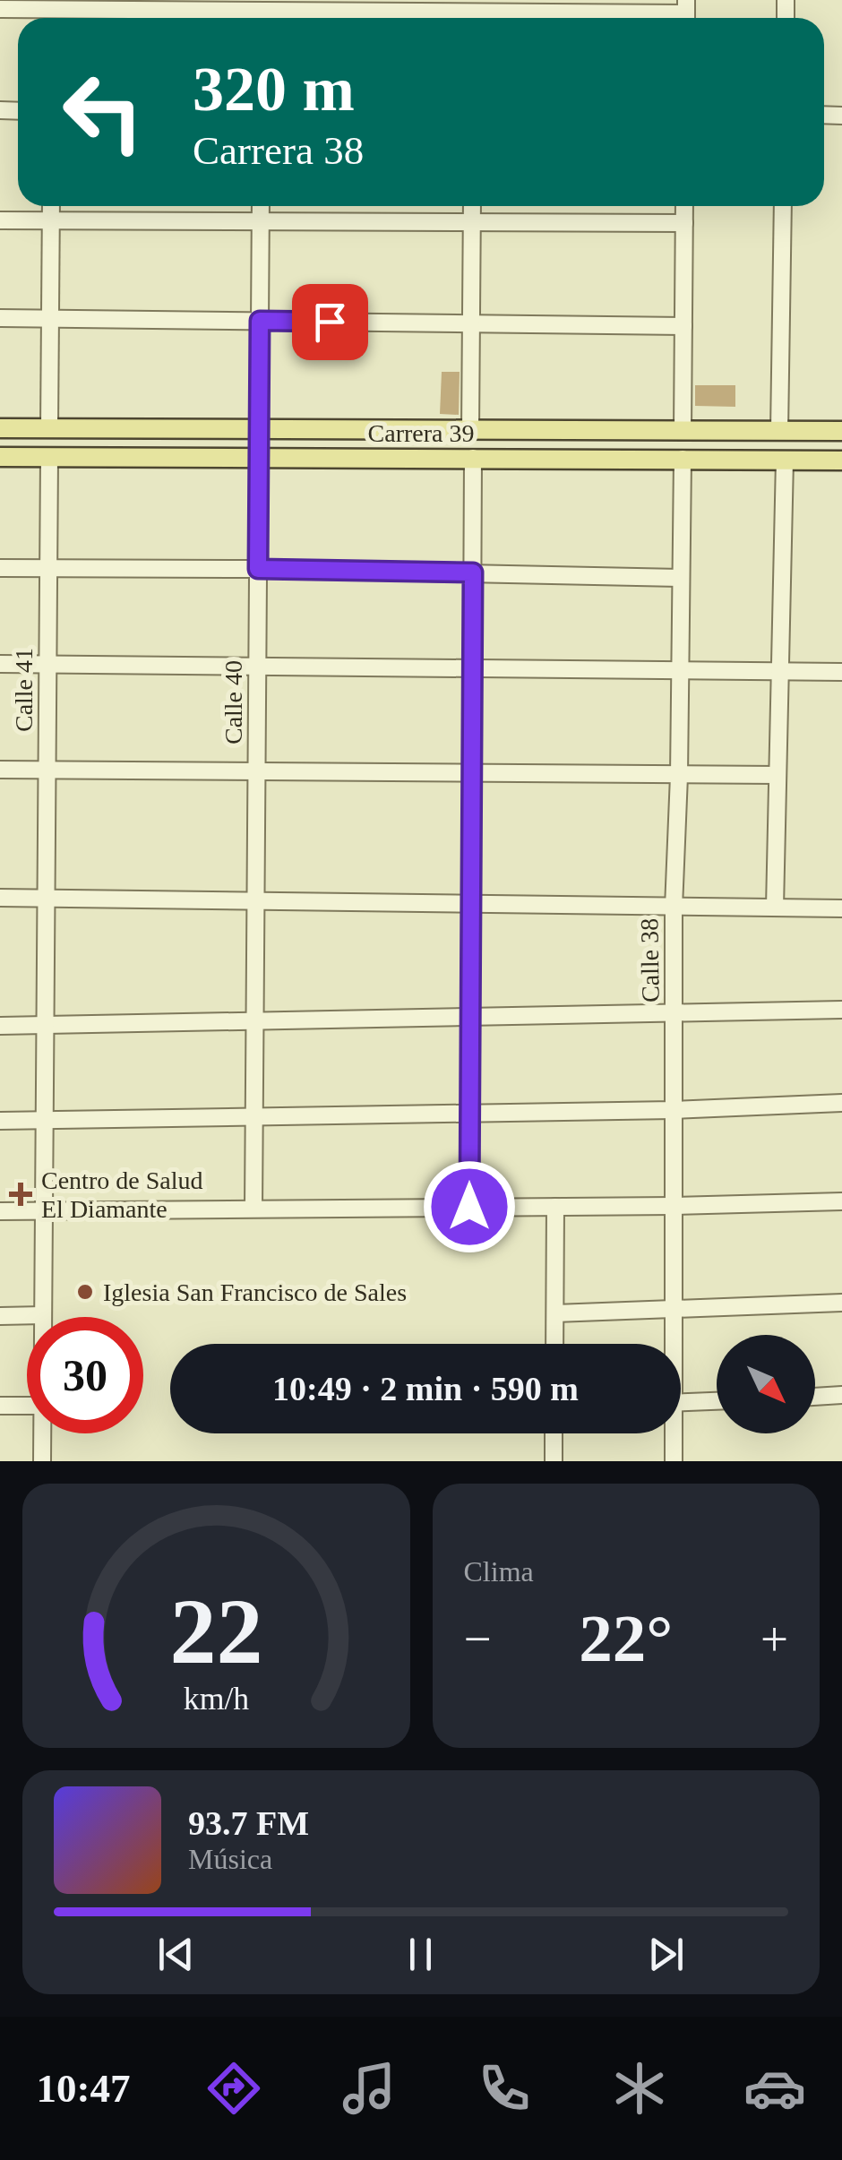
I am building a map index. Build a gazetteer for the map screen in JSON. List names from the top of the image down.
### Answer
{
  "streets": {
    "main road": ["Carrera 39"],
    "street": ["Calle 41", "Calle 40", "Calle 38"]
  },
  "crossings": [
    ["Carrera 39", "Calle 41"],
    ["Carrera 39", "Calle 40"],
    ["Carrera 39", "Calle 38"]
  ],
  "places": {
    "health": ["Centro de Salud El Diamante"],
    "other": ["Iglesia San Francisco de Sales"]
  },
  "north": "bottom right",
  "page": {
    "turn": ["320 m", "Carrera 38"],
    "limit": "30",
    "trip": "10:49 · 2 min · 590 m",
    "tile": "Clima",
    "heat": ["−", "22°", "+"],
    "song": ["93.7 FM", "Música"],
    "tabs": "10:47",
    "gauge": ["22", "km/h"]
  }
}
